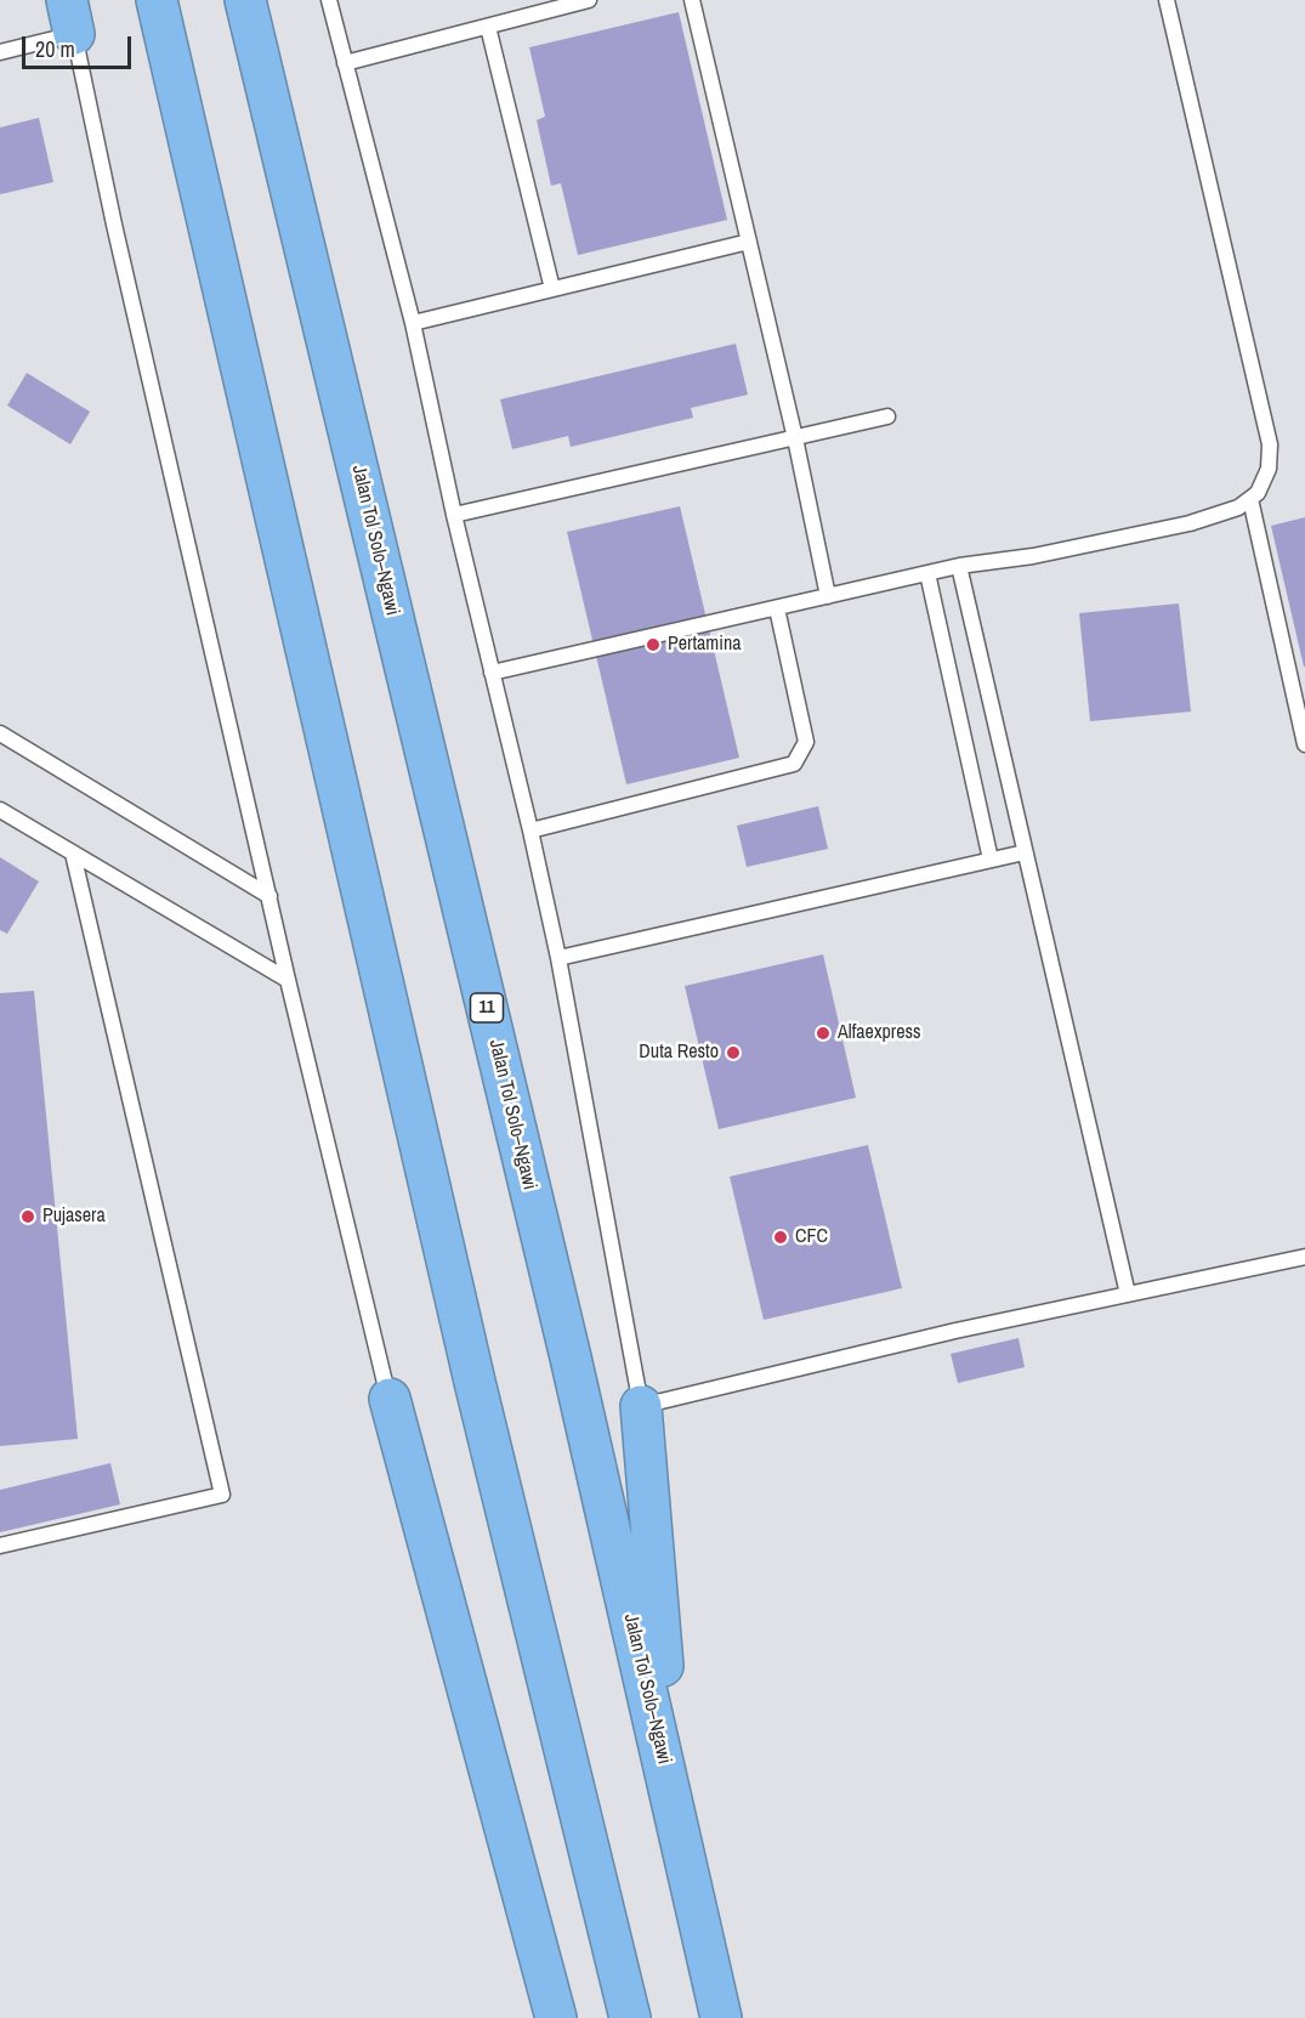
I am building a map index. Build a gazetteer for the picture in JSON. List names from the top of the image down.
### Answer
{
  "streets": {
    "highway": ["Jalan Tol Solo–Ngawi", "11"]
  },
  "places": [
    "Pertamina",
    "Alfaexpress",
    "Duta Resto",
    "Pujasera",
    "CFC"
  ],
  "scale_bar": "20 m"
}
